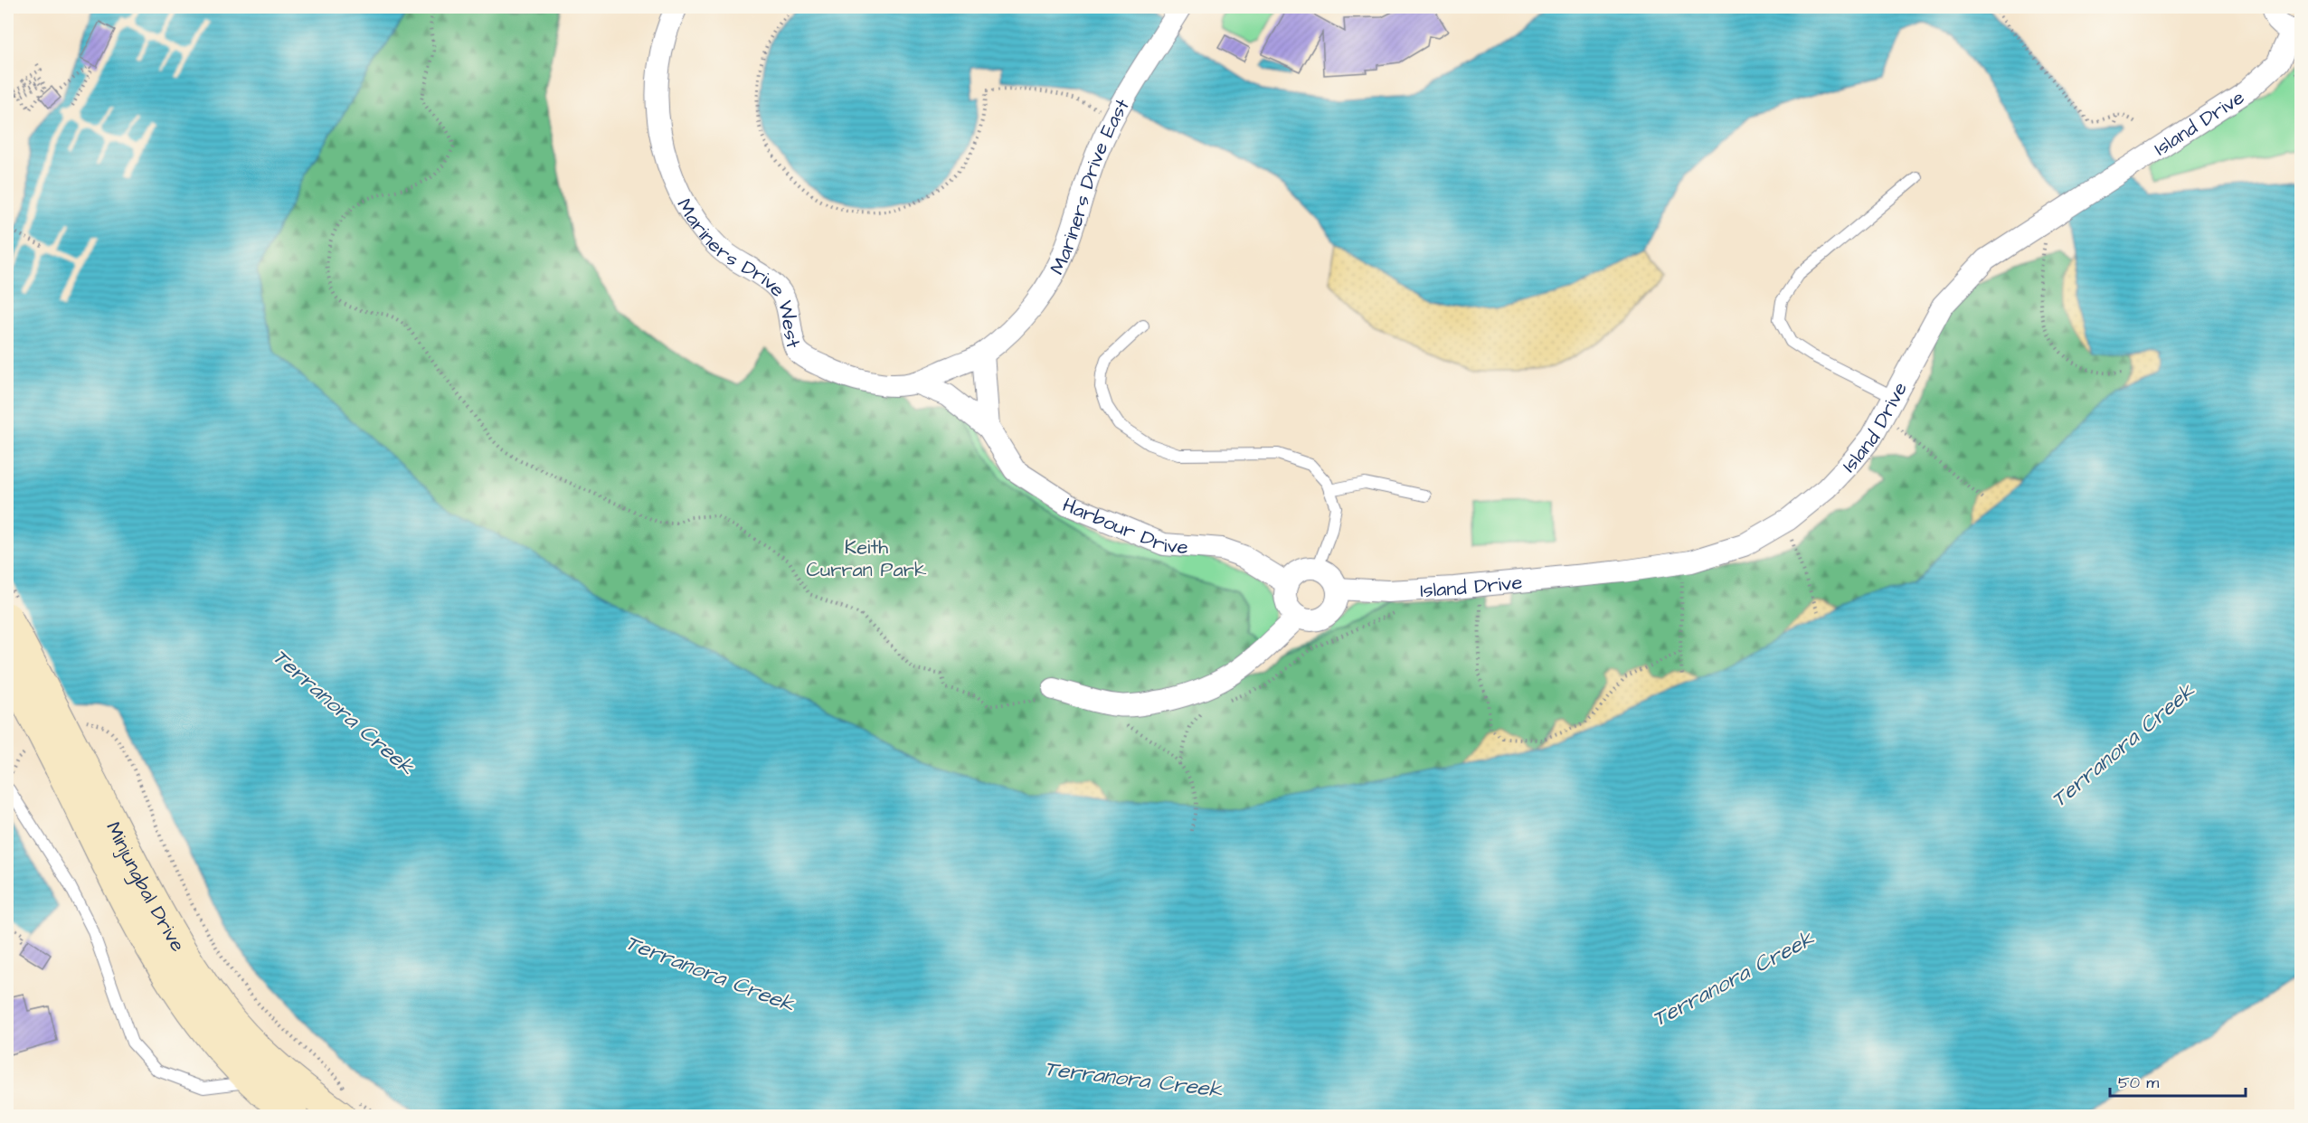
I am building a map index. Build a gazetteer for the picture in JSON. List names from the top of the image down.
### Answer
{
  "streets": {
    "main road": ["Minjungbal Drive"],
    "street": [
      "Island Drive",
      "Mariners Drive East",
      "Mariners Drive West",
      "Harbour Drive"
    ]
  },
  "crossings": [
    ["Island Drive", "Harbour Drive"],
    ["Mariners Drive East", "Mariners Drive West"],
    ["Mariners Drive East", "Harbour Drive"],
    ["Mariners Drive West", "Harbour Drive"]
  ],
  "water": ["Terranora Creek"],
  "parks": ["Keith Curran Park"],
  "scale_bar": "50 m"
}
